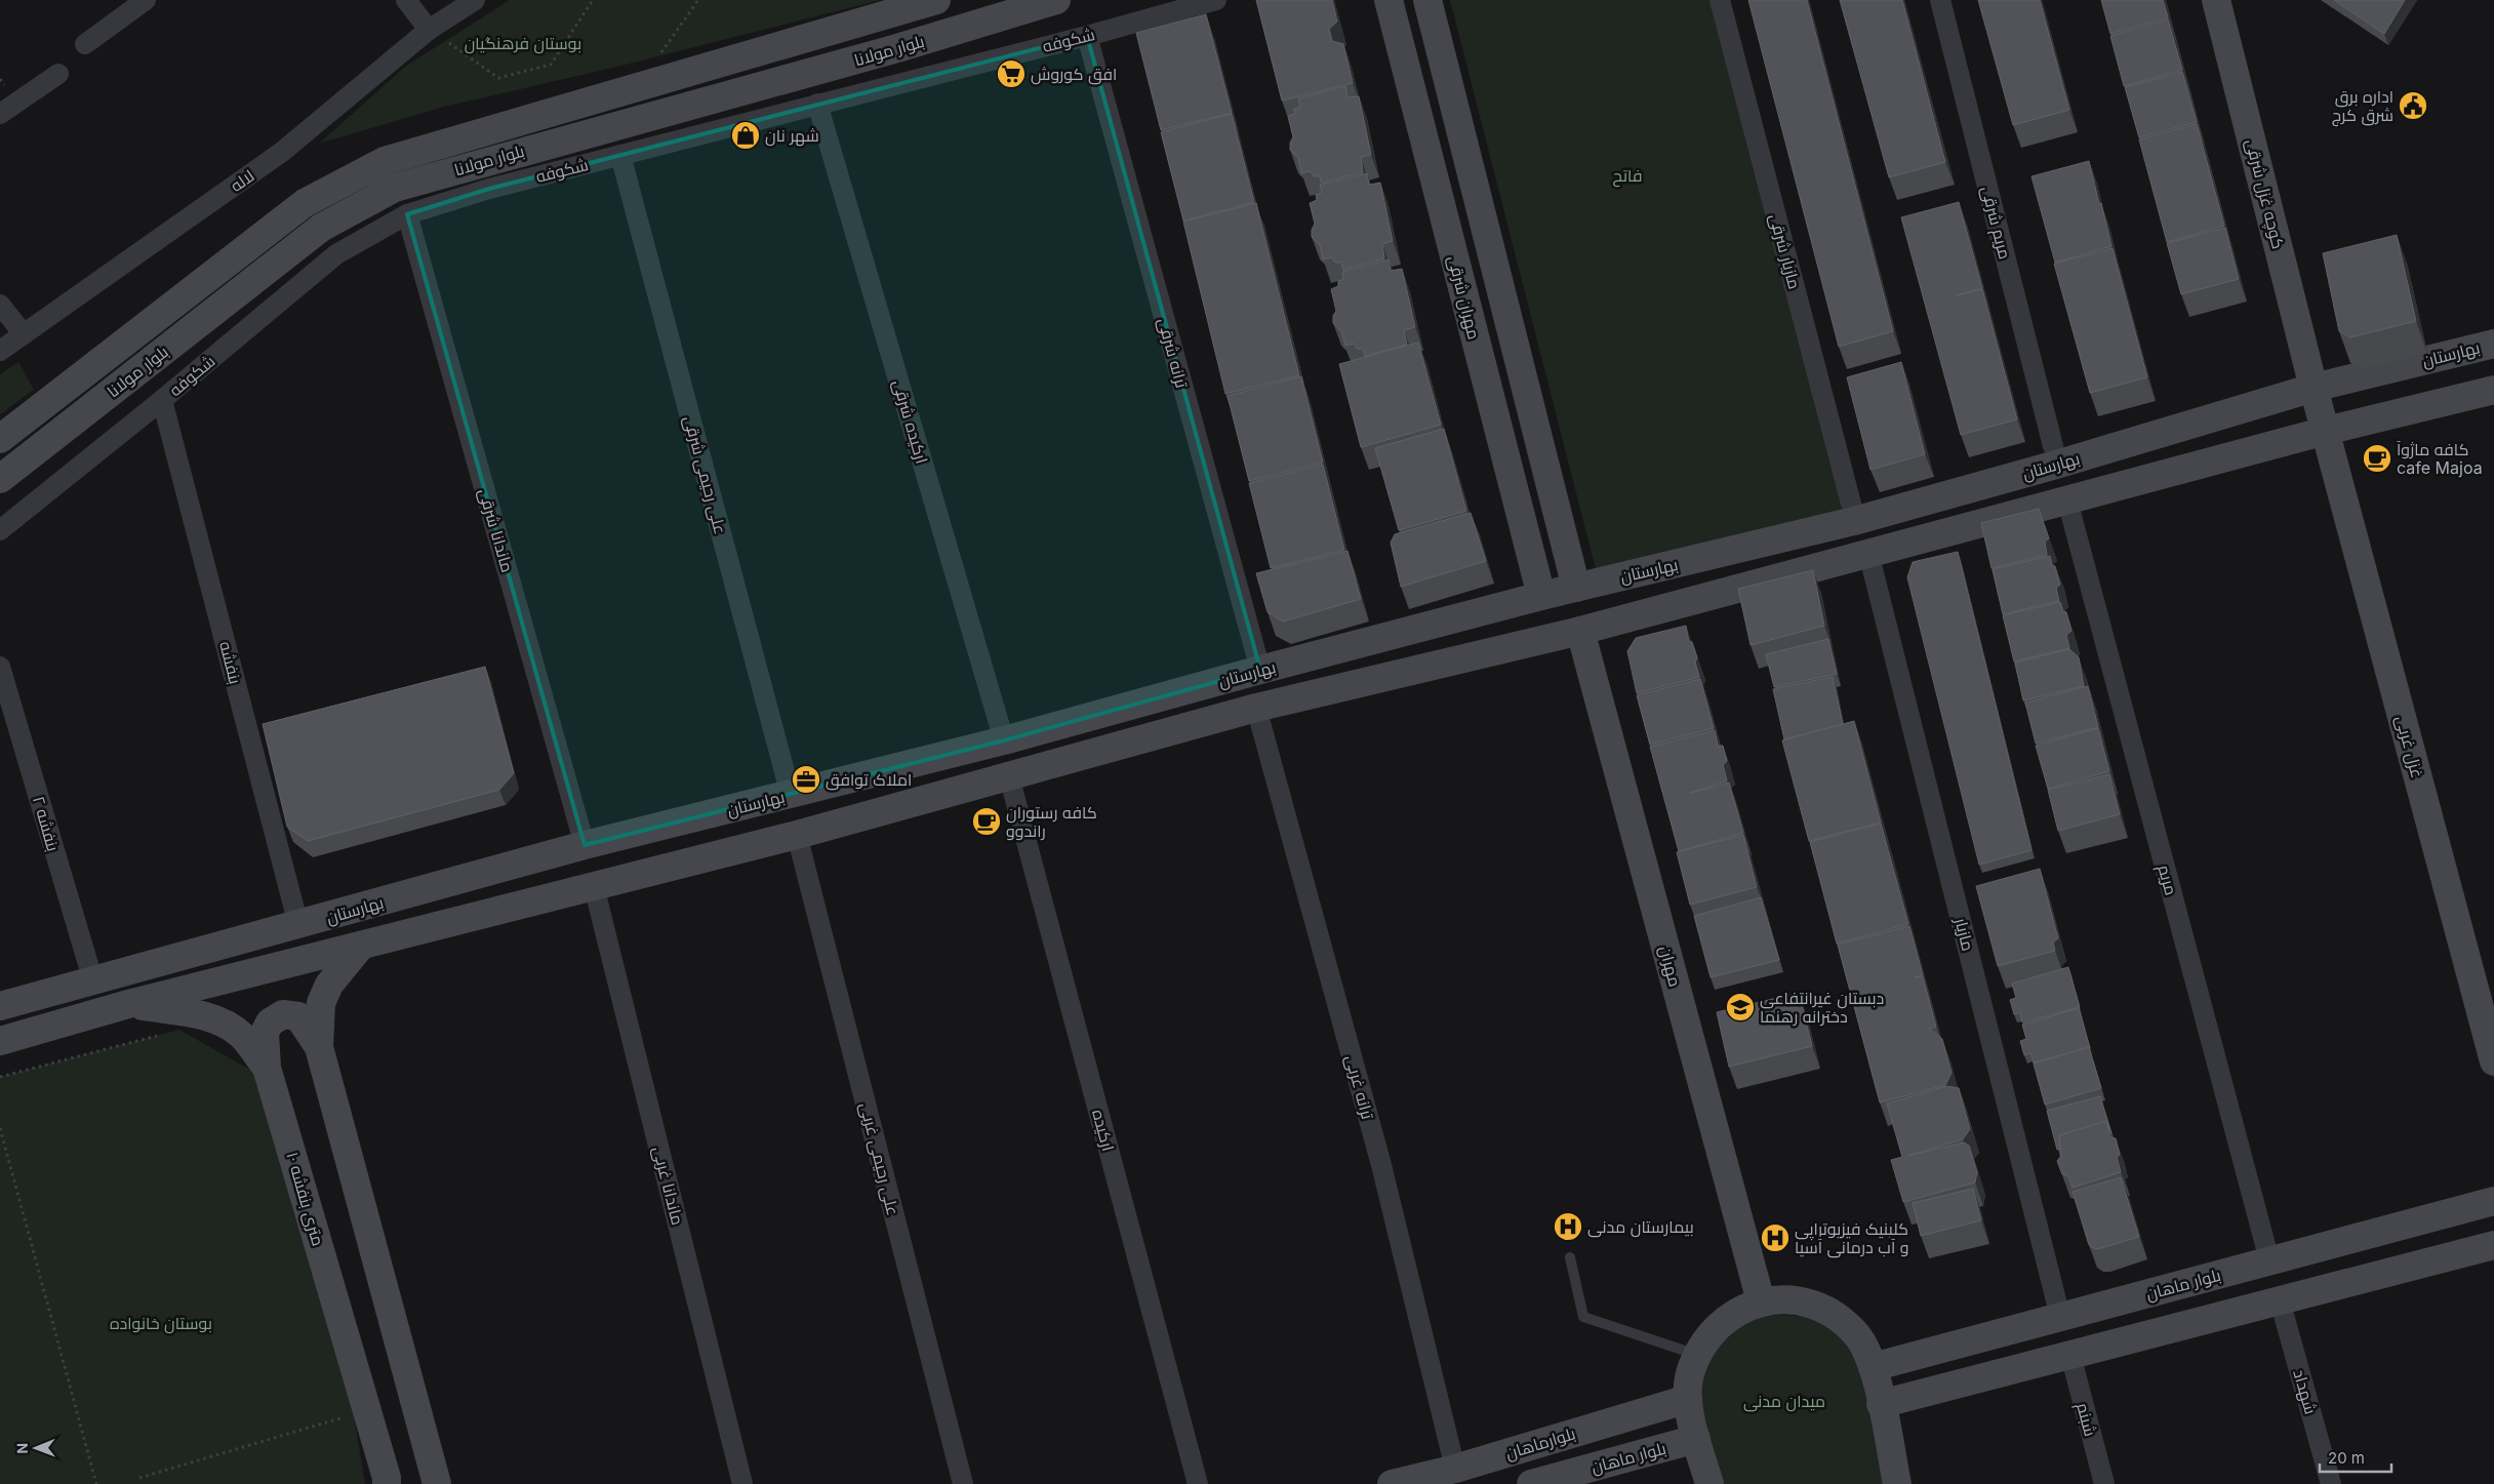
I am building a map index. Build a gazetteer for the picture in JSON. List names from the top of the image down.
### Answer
{
  "streets": {
    "main road": [
      "بلوار مولانا",
      "کوچه غزل شرقی",
      "مهران شرقی",
      "بهارستان",
      "غزل غربی",
      "مهران",
      "۱۰ متری بنفشه",
      "بلوار ماهان",
      "بلوارماهان"
    ],
    "street": [
      "شکوفه",
      "لاله",
      "مریم شرقی",
      "مازیار شرقی",
      "ترانه شرقی",
      "ارکیده شرقی",
      "علی رحیمی شرقی",
      "ماندانا شرقی",
      "بنفشه",
      "بنفشه ۲",
      "مریم",
      "مازیار",
      "ترانه غربی",
      "ارکیده",
      "علی رحیمی غربی",
      "ماندانا غربی",
      "شهداد",
      "شبنم"
    ]
  },
  "crossings": [
    ["شکوفه", "ترانه شرقی"],
    ["شکوفه", "ارکیده شرقی"],
    ["شکوفه", "علی رحیمی شرقی"],
    ["شکوفه", "ماندانا شرقی"],
    ["شکوفه", "بنفشه"],
    ["کوچه غزل شرقی", "بهارستان"],
    ["کوچه غزل شرقی", "غزل غربی"],
    ["مهران شرقی", "بهارستان"],
    ["ترانه شرقی", "بهارستان"],
    ["بهارستان", "ارکیده شرقی"],
    ["بهارستان", "علی رحیمی شرقی"],
    ["بهارستان", "ماندانا شرقی"],
    ["بهارستان", "بنفشه"],
    ["بهارستان", "بنفشه ۲"],
    ["مریم", "بلوار ماهان"],
    ["مازیار", "بلوار ماهان"],
    ["ترانه غربی", "بلوارماهان"]
  ],
  "parks": [
    "بوستان فرهنگیان",
    "فاتح",
    "بوستان خانواده",
    "میدان مدنی"
  ],
  "places": {
    "supermarket": ["افق کوروش"],
    "public building": ["اداره برق شرق کرج"],
    "shop": ["شهر نان"],
    "cafe": ["کافه ماژوآ cafe Majoa", "کافه رستوران راندوو"],
    "office": ["املاک توافق"],
    "school or university": ["دبستان غیرانتفاعی دخترانه رهنما"],
    "hospital": ["بیمارستان مدنی", "کلینیک فیزیوتراپی و آب درمانی آسیا"]
  },
  "scale_bar": "20 m",
  "north": "left"
}
